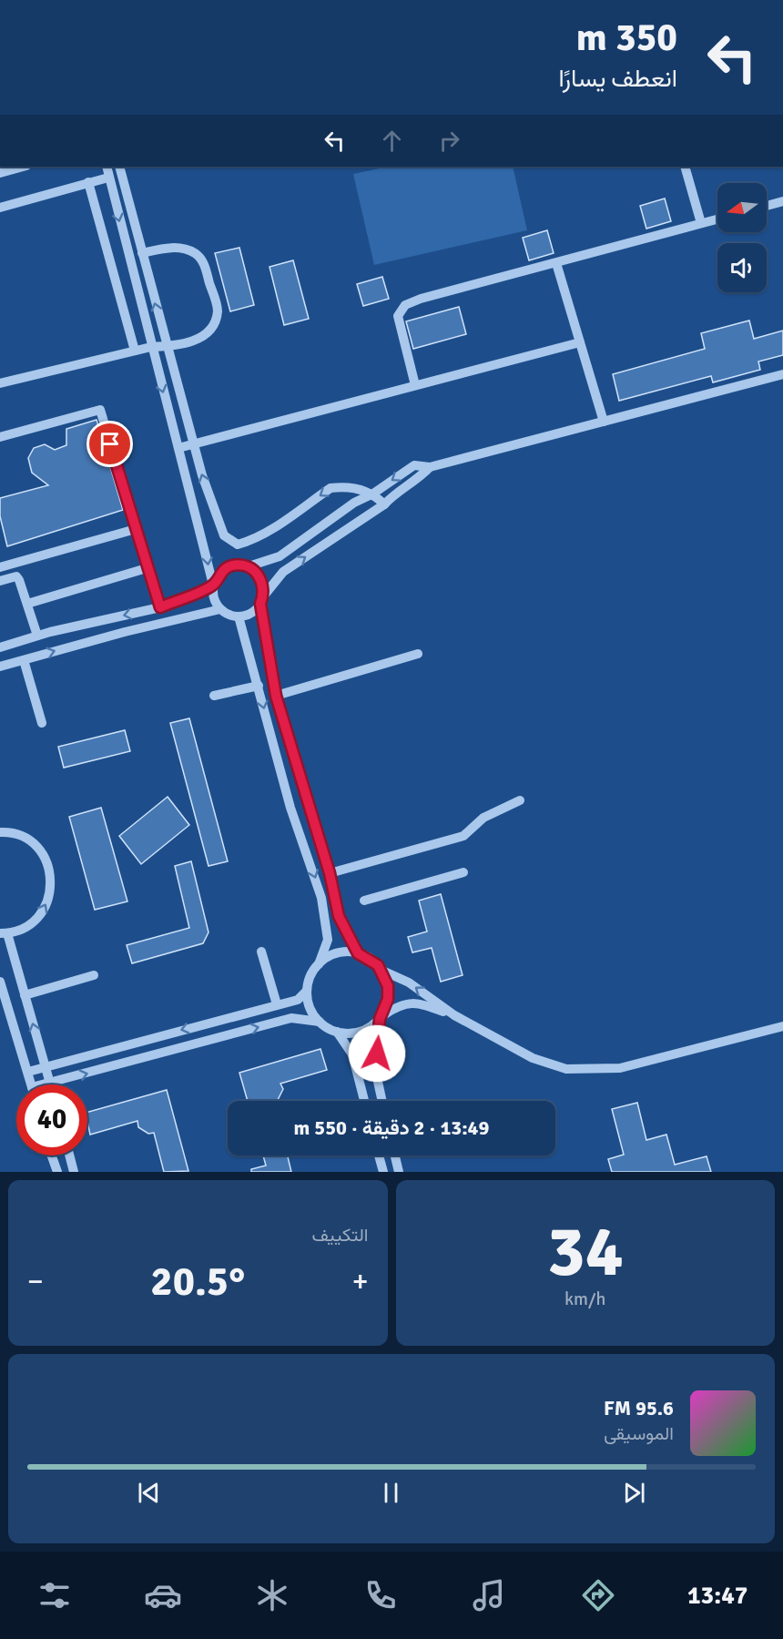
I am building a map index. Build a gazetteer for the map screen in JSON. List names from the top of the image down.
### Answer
{
  "north": "left",
  "page": {
    "turn": ["350 m", "انعطف يسارًا"],
    "limit": "40",
    "trip": "13:49 · 2 دقيقة · 550 m",
    "tile": [
      ["34", "km/h"],
      "التكييف"
    ],
    "heat": ["−", "20.5°", "+"],
    "song": ["95.6 FM", "الموسيقى"],
    "tabs": "13:47"
  }
}
